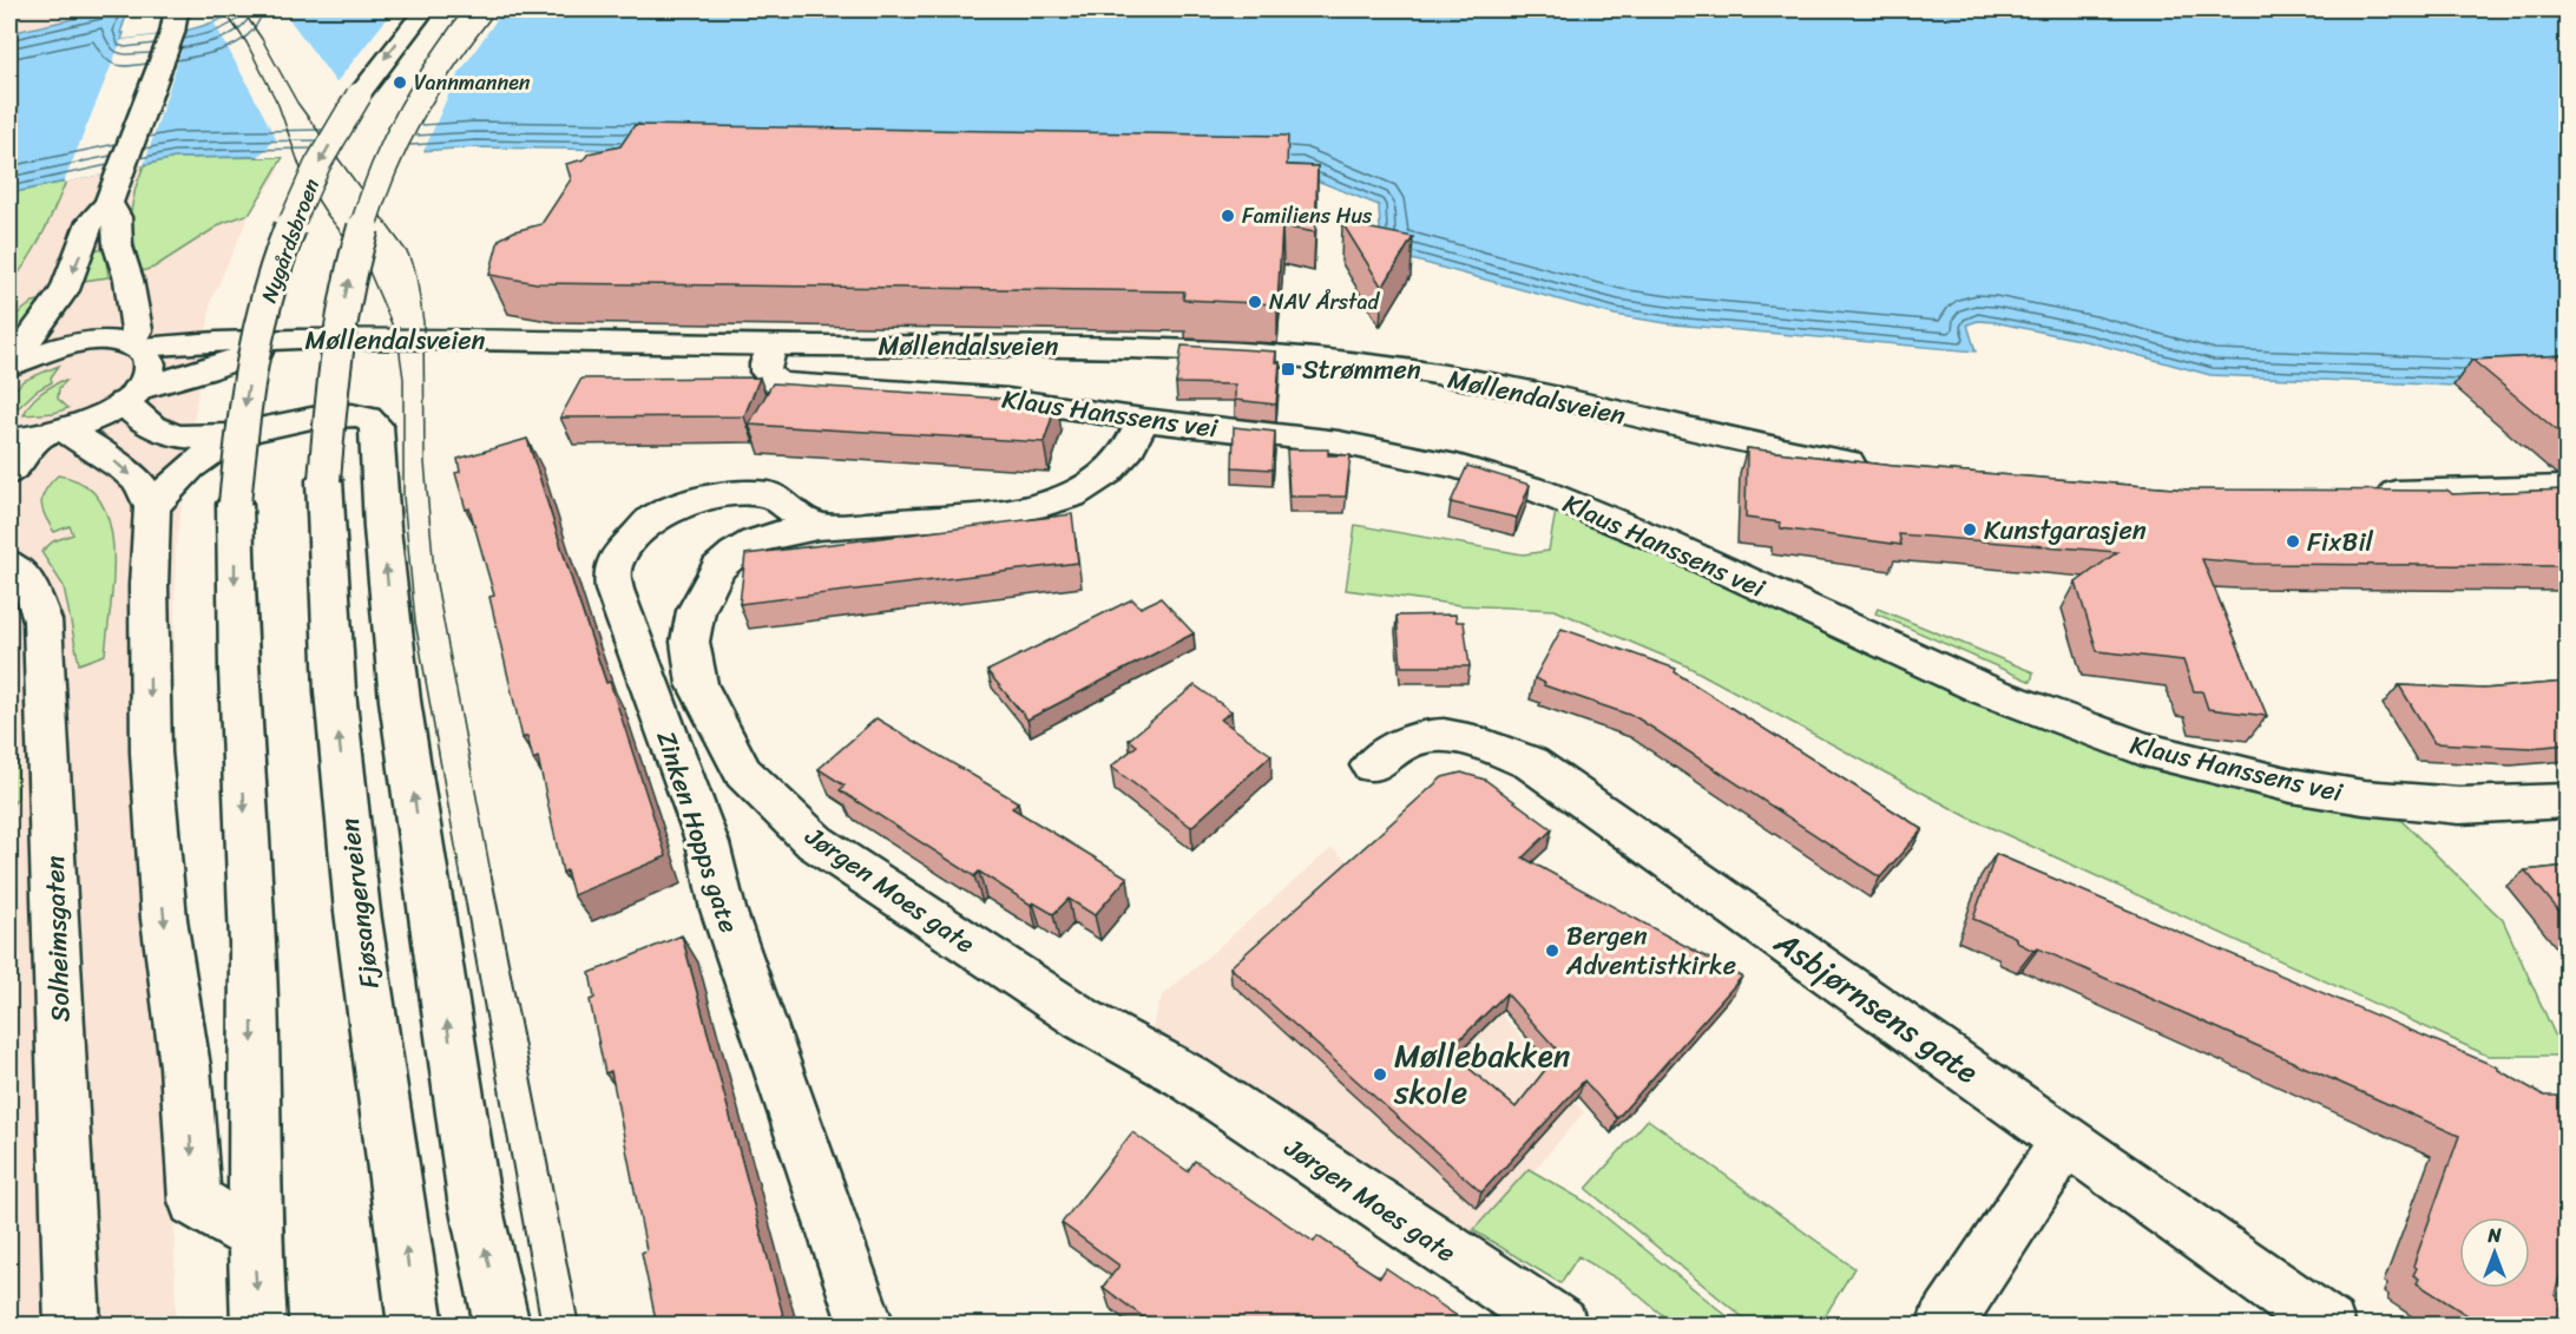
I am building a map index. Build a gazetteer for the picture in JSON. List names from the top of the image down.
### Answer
{
  "streets": {
    "main road": [
      "Nygårdsbroen",
      "Møllendalsveien",
      "Klaus Hanssens vei",
      "Zinken Hopps gate",
      "Jørgen Moes gate",
      "Fjøsangerveien",
      "Solheimsgaten",
      "Asbjørnsens gate"
    ]
  },
  "crossings": [
    ["Møllendalsveien", "Klaus Hanssens vei"],
    ["Klaus Hanssens vei", "Jørgen Moes gate"],
    ["Zinken Hopps gate", "Jørgen Moes gate"]
  ],
  "places": {
    "other": [
      "Vannmannen",
      "Familiens Hus",
      "NAV Årstad",
      "Kunstgarasjen",
      "FixBil",
      "Bergen Adventistkirke",
      "Møllebakken skole"
    ],
    "transit": ["Strømmen"]
  },
  "north": "top"
}
